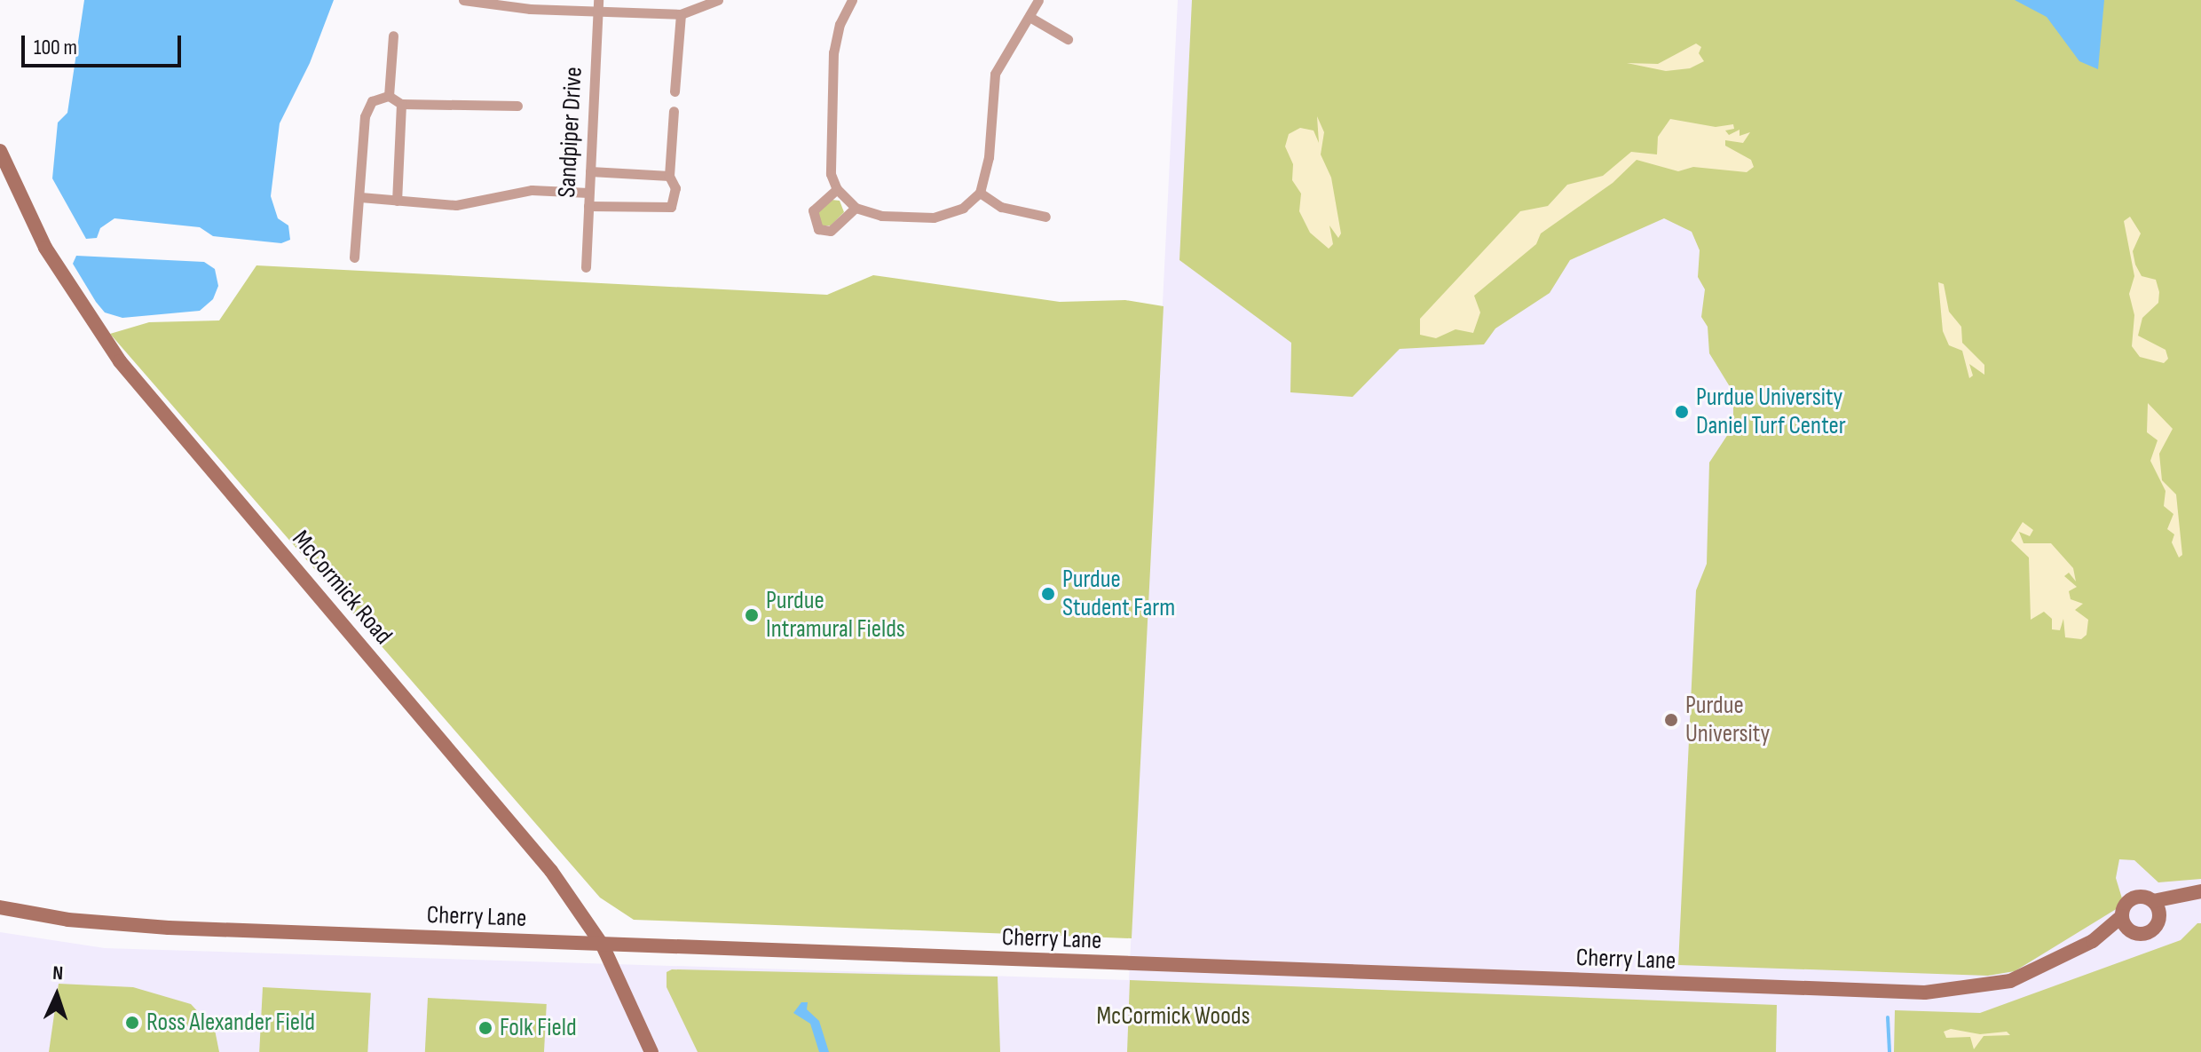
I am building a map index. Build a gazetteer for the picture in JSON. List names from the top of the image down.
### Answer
{
  "streets": {
    "street": ["Sandpiper Drive", "McCormick Road", "Cherry Lane"]
  },
  "crossings": [
    ["McCormick Road", "Cherry Lane"]
  ],
  "parks": ["McCormick Woods"],
  "places": [
    "Purdue University Daniel Turf Center",
    "Purdue Student Farm",
    "Purdue Intramural Fields",
    "Purdue University",
    "Ross Alexander Field",
    "Folk Field"
  ],
  "scale_bar": "100 m",
  "north": "top"
}
